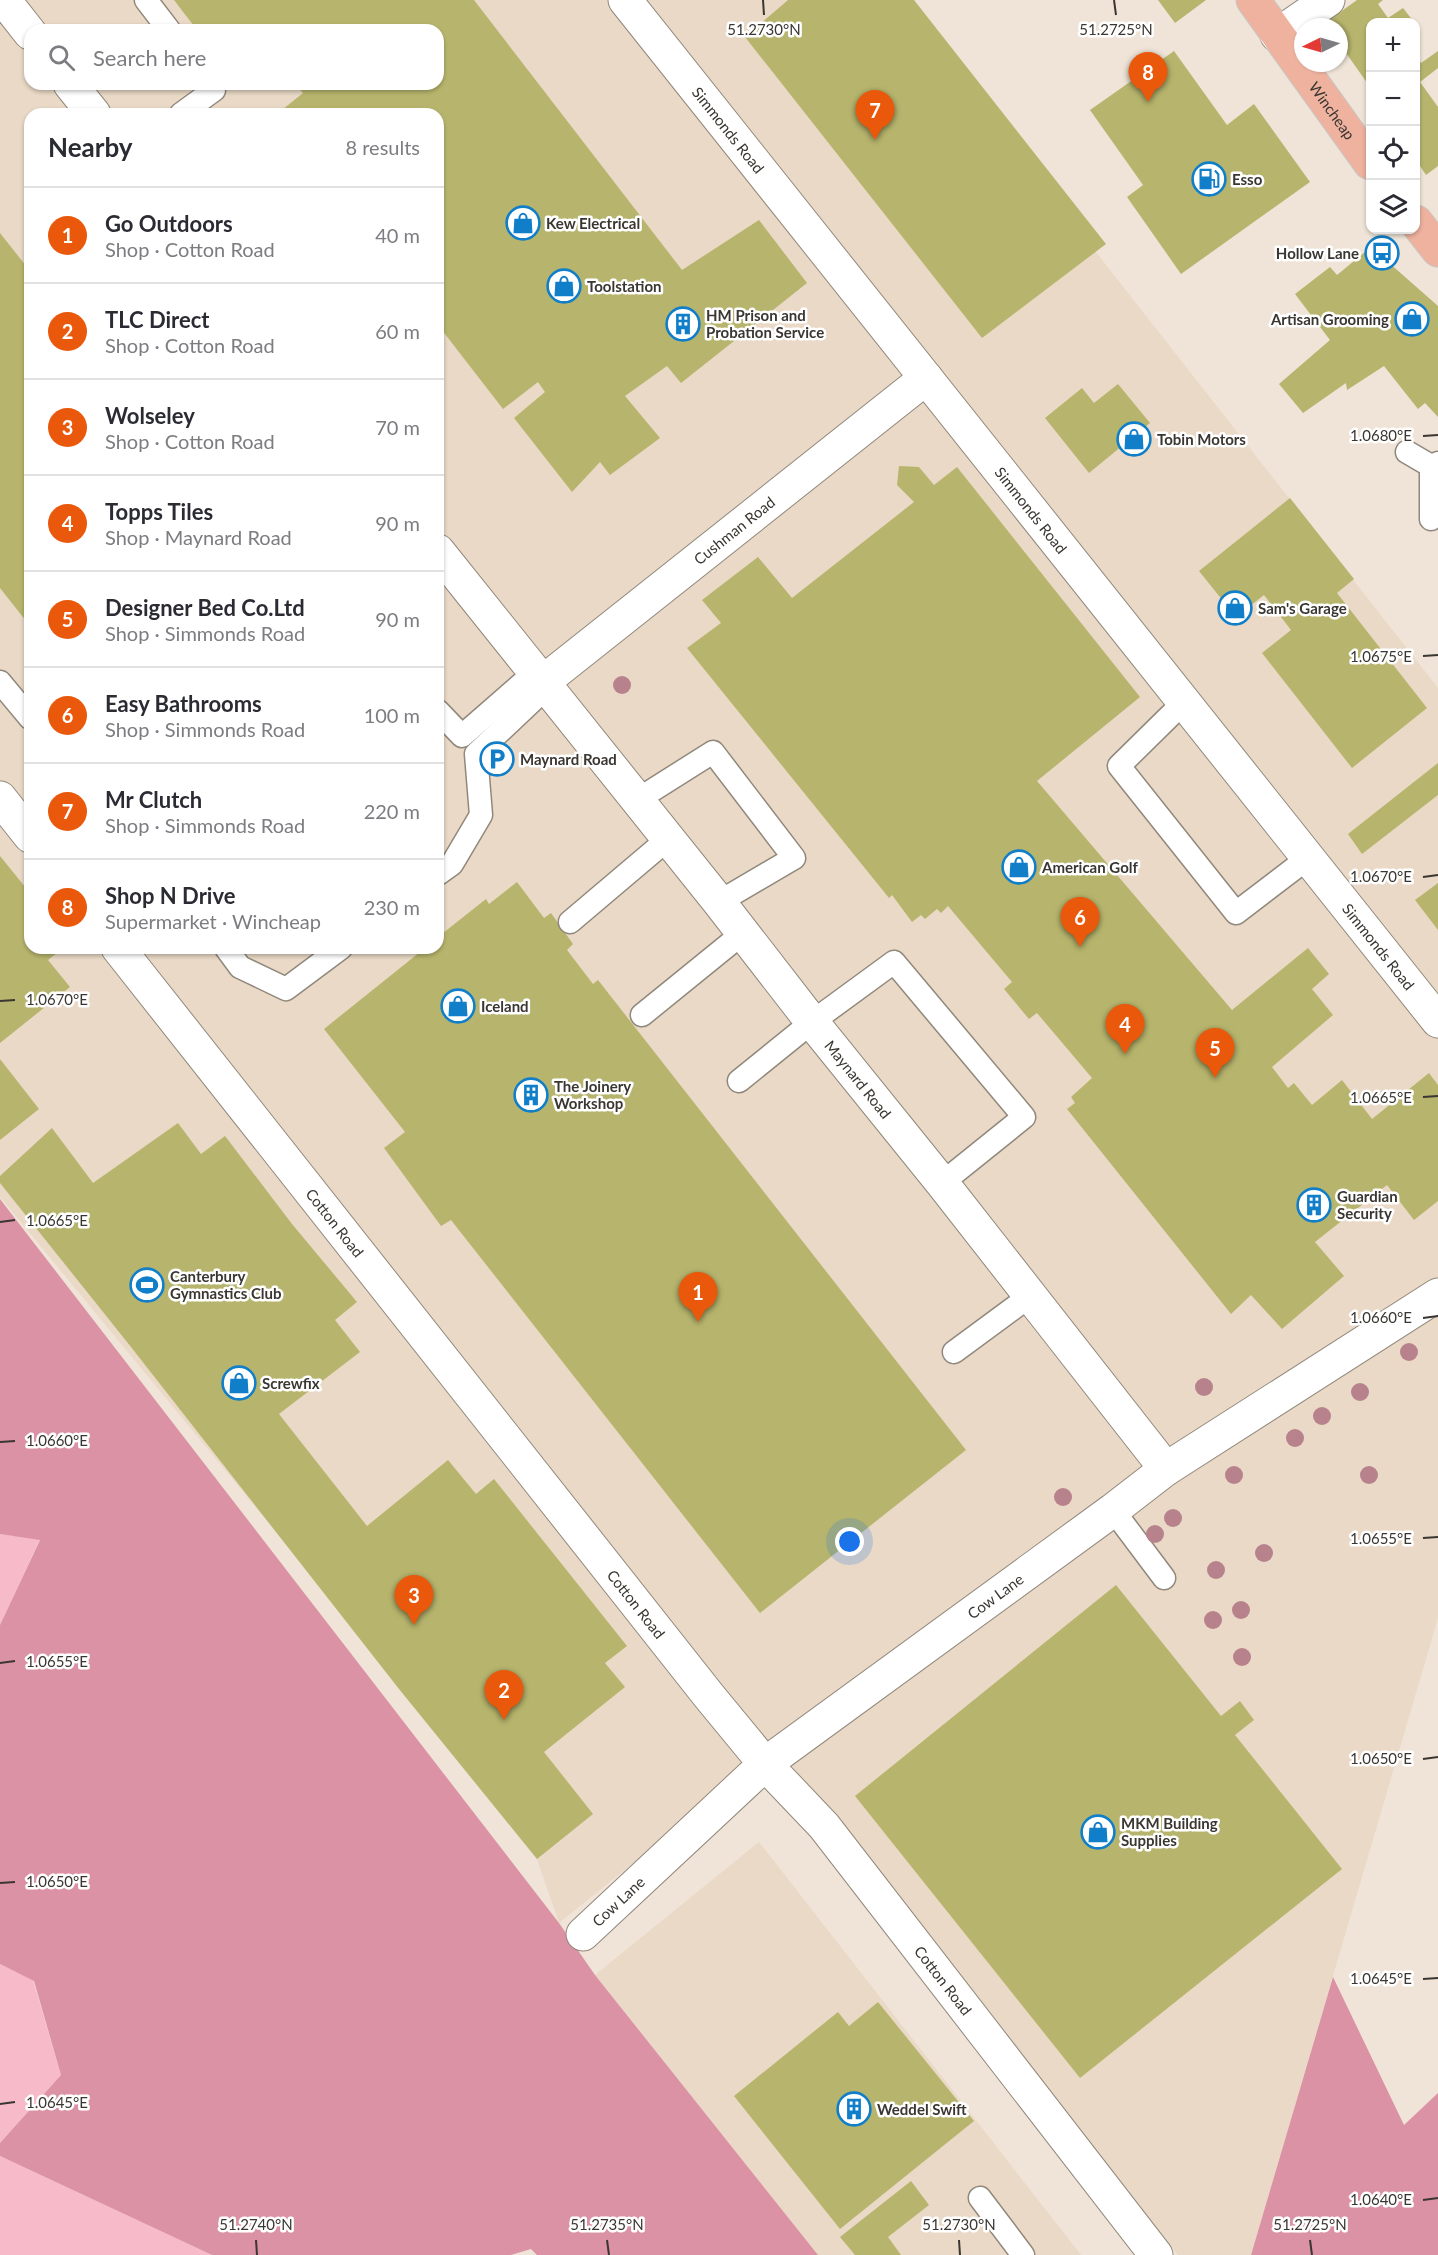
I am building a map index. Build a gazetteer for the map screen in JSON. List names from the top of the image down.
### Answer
{
  "streets": {
    "highway": ["Wincheap"],
    "street": [
      "Simmonds Road",
      "Cushman Road",
      "Maynard Road",
      "Cotton Road",
      "Cow Lane"
    ]
  },
  "crossings": [
    ["Simmonds Road", "Cushman Road"],
    ["Cushman Road", "Maynard Road"],
    ["Maynard Road", "Cow Lane"],
    ["Cotton Road", "Cow Lane"]
  ],
  "places": {
    "fuel station": ["Esso"],
    "shop": [
      "Kew Electrical",
      "Toolstation",
      "Artisan Grooming",
      "Tobin Motors",
      "Sam's Garage",
      "American Golf",
      "Iceland",
      "Screwfix",
      "MKM Building Supplies"
    ],
    "bus stop": ["Hollow Lane"],
    "building": [
      "HM Prison and Probation Service",
      "The Joinery Workshop",
      "Guardian Security",
      "Weddel Swift"
    ],
    "parking": ["Maynard Road"],
    "sports": ["Canterbury Gymnastics Club"]
  },
  "north": "left",
  "page": {
    "map_buttons": ["+", "−"],
    "search": "Search here",
    "pins": [
      "8",
      "7",
      "6",
      "4",
      "5",
      "1",
      "3",
      "2"
    ],
    "heading": ["Nearby", "8 results"],
    "list": [
      {
        "mark": "1",
        "name": "Go Outdoors",
        "note": "Shop · Cotton Road",
        "value": "40 m"
      },
      {
        "mark": "2",
        "name": "TLC Direct",
        "note": "Shop · Cotton Road",
        "value": "60 m"
      },
      {
        "mark": "3",
        "name": "Wolseley",
        "note": "Shop · Cotton Road",
        "value": "70 m"
      },
      {
        "mark": "4",
        "name": "Topps Tiles",
        "note": "Shop · Maynard Road",
        "value": "90 m"
      },
      {
        "mark": "5",
        "name": "Designer Bed Co.Ltd",
        "note": "Shop · Simmonds Road",
        "value": "90 m"
      },
      {
        "mark": "6",
        "name": "Easy Bathrooms",
        "note": "Shop · Simmonds Road",
        "value": "100 m"
      },
      {
        "mark": "7",
        "name": "Mr Clutch",
        "note": "Shop · Simmonds Road",
        "value": "220 m"
      },
      {
        "mark": "8",
        "name": "Shop N Drive",
        "note": "Supermarket · Wincheap",
        "value": "230 m"
      }
    ]
  },
  "coordinates": [
    "51.2730°N",
    "51.2725°N",
    "1.0680°E",
    "1.0675°E",
    "1.0670°E",
    "1.0665°E",
    "1.0660°E",
    "1.0655°E",
    "1.0650°E",
    "1.0645°E",
    "1.0640°E",
    "51.2740°N",
    "51.2735°N"
  ]
}
